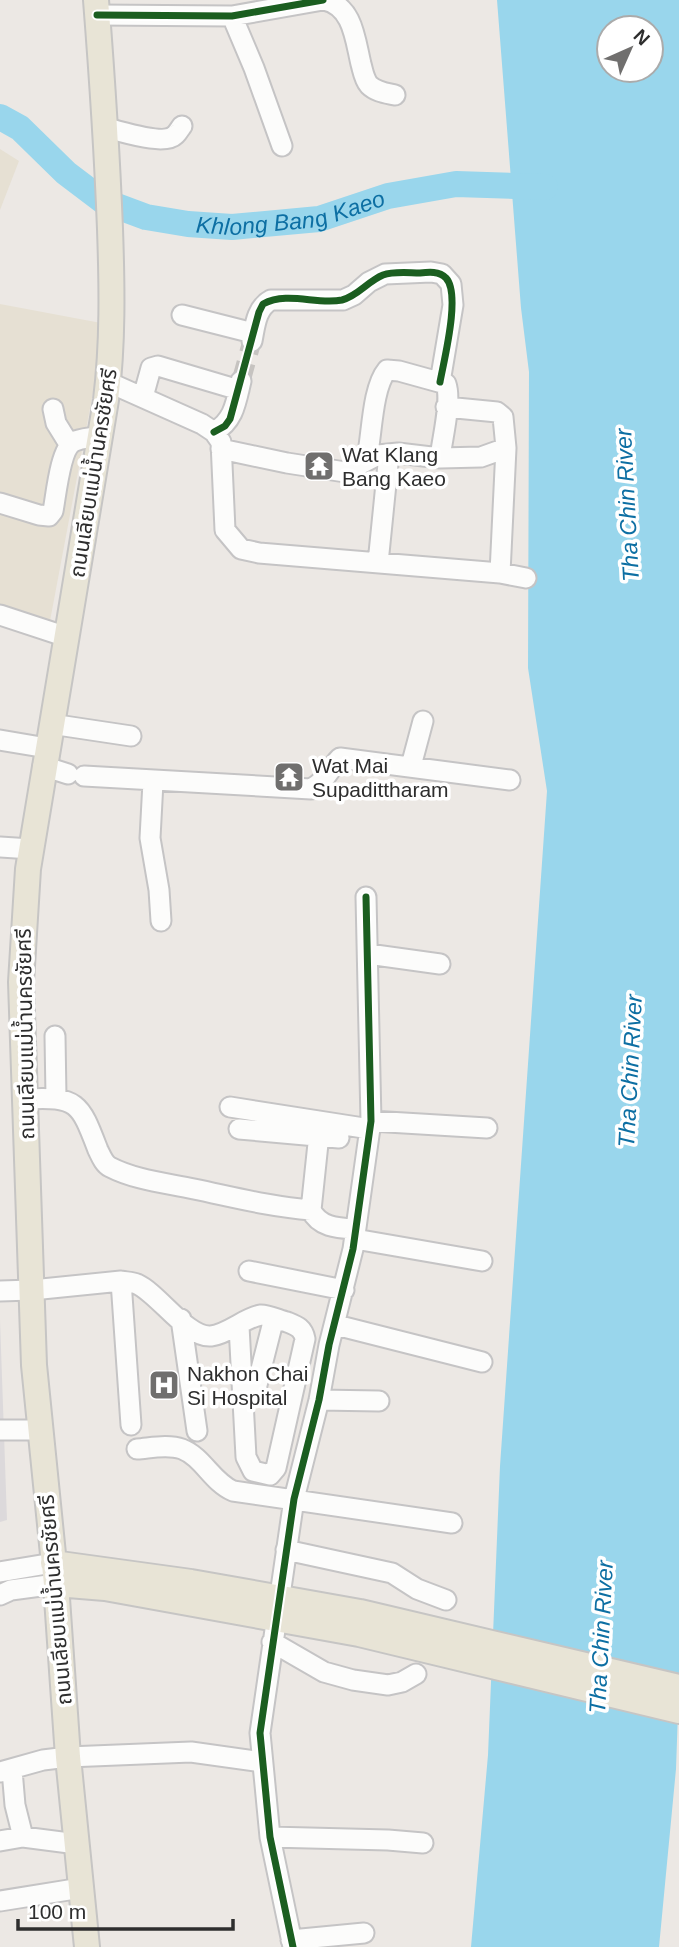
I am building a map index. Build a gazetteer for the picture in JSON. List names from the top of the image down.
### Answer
{
  "streets": {
    "main road": ["ถนนเลียบแม่น้ำนครชัยศรี"]
  },
  "water": ["Khlong Bang Kaeo", "Tha Chin River"],
  "places": {
    "temple": ["Wat Klang Bang Kaeo", "Wat Mai Supadittharam"],
    "hospital": ["Nakhon Chai Si Hospital"]
  },
  "scale_bar": "100 m",
  "north": "top right"
}
